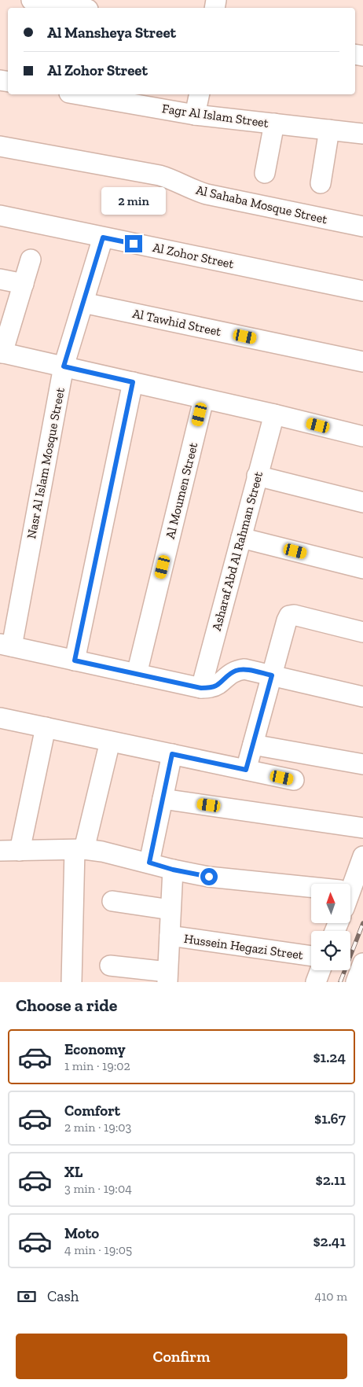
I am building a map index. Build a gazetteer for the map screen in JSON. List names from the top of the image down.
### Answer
{
  "streets": {
    "street": [
      "Fagr Al Islam Street",
      "Al Sahaba Mosque Street",
      "Al Zohor Street",
      "Al Tawhid Street",
      "Nasr Al Islam Mosque Street",
      "Al Moumen Street",
      "Asharaf Abd Al Rahman Street",
      "Hussein Hegazi Street"
    ]
  },
  "crossings": [
    ["Al Zohor Street", "Nasr Al Islam Mosque Street"],
    ["Al Tawhid Street", "Nasr Al Islam Mosque Street"]
  ],
  "north": "top",
  "page": {
    "banner": ["Al Mansheya Street", "Al Zohor Street"],
    "bubble": "2 min",
    "heading": "Choose a ride",
    "list": [
      {
        "name": "Economy",
        "note": "1 min · 19:02",
        "value": "$1.24"
      },
      {
        "name": "Comfort",
        "note": "2 min · 19:03",
        "value": "$1.67"
      },
      {
        "name": "XL",
        "note": "3 min · 19:04",
        "value": "$2.11"
      },
      {
        "name": "Moto",
        "note": "4 min · 19:05",
        "value": "$2.41"
      }
    ],
    "pay": ["Cash", "410 m"],
    "buttons": "Confirm"
  }
}
